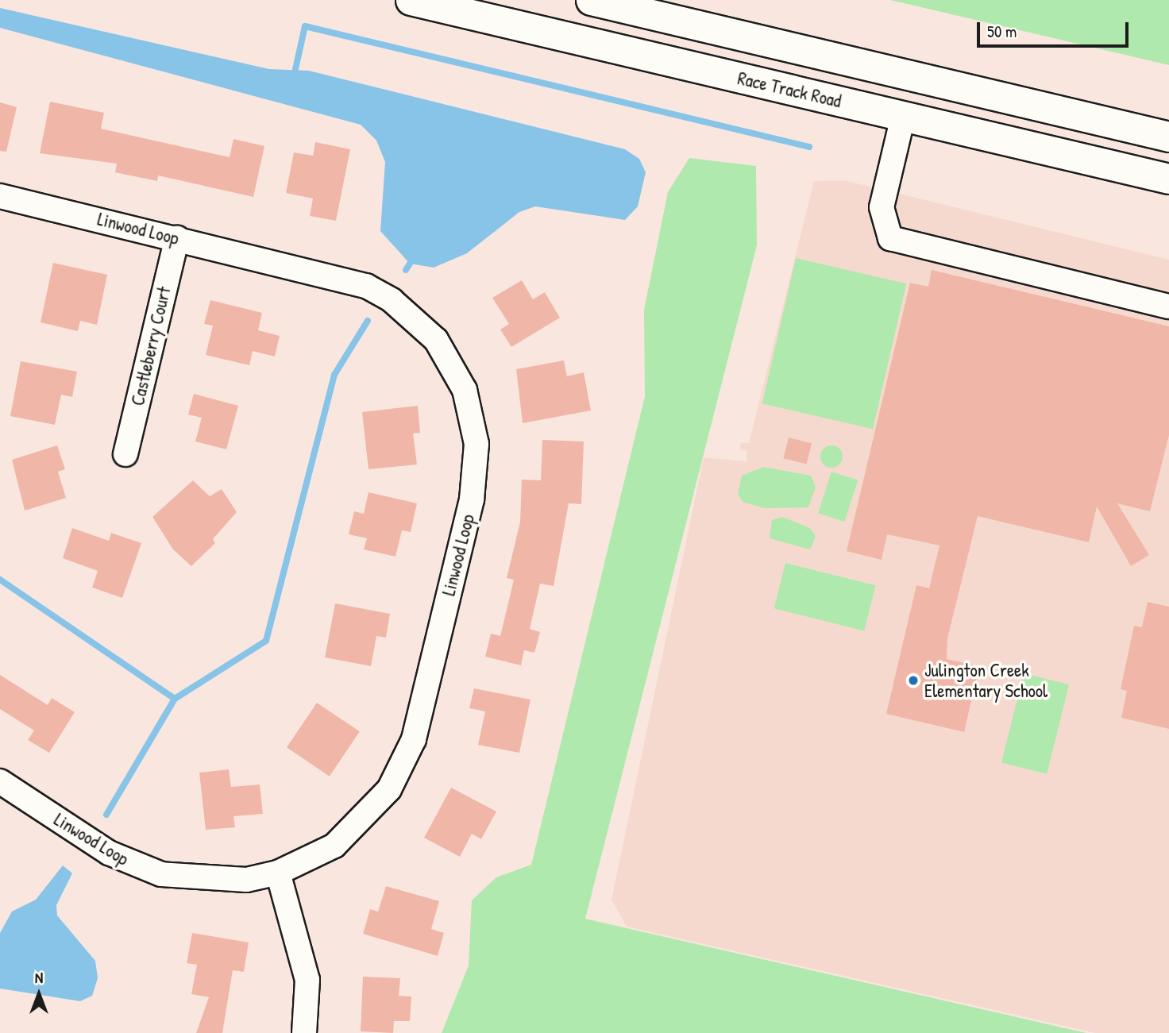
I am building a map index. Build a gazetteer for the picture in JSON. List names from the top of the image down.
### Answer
{
  "streets": {
    "main road": ["Race Track Road"],
    "street": ["Linwood Loop", "Castleberry Court"]
  },
  "crossings": [
    ["Linwood Loop", "Castleberry Court"]
  ],
  "places": ["Julington Creek Elementary School"],
  "scale_bar": "50 m",
  "north": "top"
}
